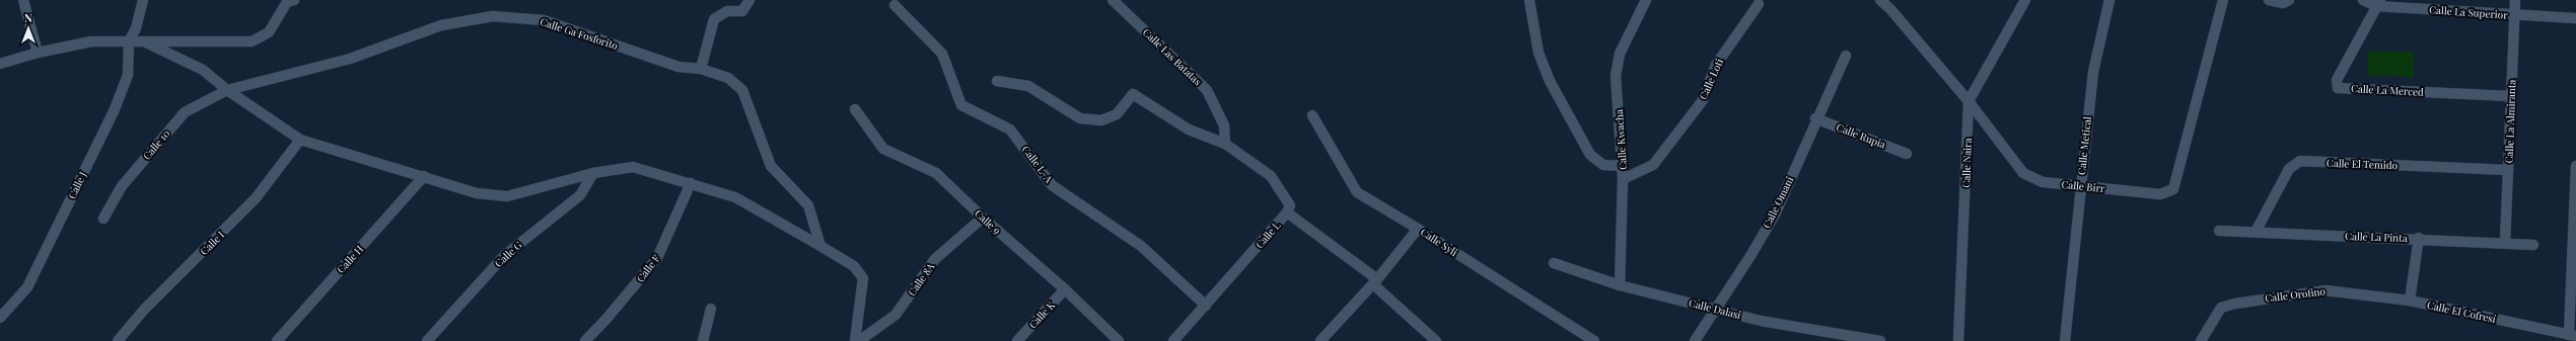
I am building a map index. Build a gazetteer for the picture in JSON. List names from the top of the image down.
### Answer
{
  "streets": {
    "street": [
      "Calle La Superior",
      "Calle Ga Fosforito",
      "Calle Las Batatas",
      "Calle Loti",
      "Calle La Merced",
      "Calle La Almiranta",
      "Calle Rupia",
      "Calle Kwacha",
      "Calle 10",
      "Calle Metical",
      "Calle Naira",
      "Calle L-A",
      "Calle El Temido",
      "Calle J",
      "Calle Birr",
      "Calle Omani",
      "Calle 9",
      "Calle L",
      "Calle La Pinta",
      "Calle Syli",
      "Calle I",
      "Calle G",
      "Calle H",
      "Calle F",
      "Calle 8A",
      "Calle Orofino",
      "Calle Dalasi",
      "Calle El Cofresí",
      "Calle K"
    ]
  },
  "crossings": [
    ["Calle La Superior", "Calle La Merced"],
    ["Calle La Superior", "Calle La Almiranta"],
    ["Calle Ga Fosforito", "Calle 10"],
    ["Calle Loti", "Calle Kwacha"],
    ["Calle La Merced", "Calle La Almiranta"],
    ["Calle La Almiranta", "Calle El Temido"],
    ["Calle La Almiranta", "Calle La Pinta"],
    ["Calle Rupia", "Calle Omani"],
    ["Calle Kwacha", "Calle Dalasi"],
    ["Calle Metical", "Calle Birr"],
    ["Calle Naira", "Calle Birr"],
    ["Calle L-A", "Calle L"],
    ["Calle El Temido", "Calle La Pinta"],
    ["Calle Omani", "Calle Dalasi"],
    ["Calle 9", "Calle 8A"],
    ["Calle 9", "Calle K"],
    ["Calle Orofino", "Calle El Cofresí"]
  ],
  "north": "top"
}
